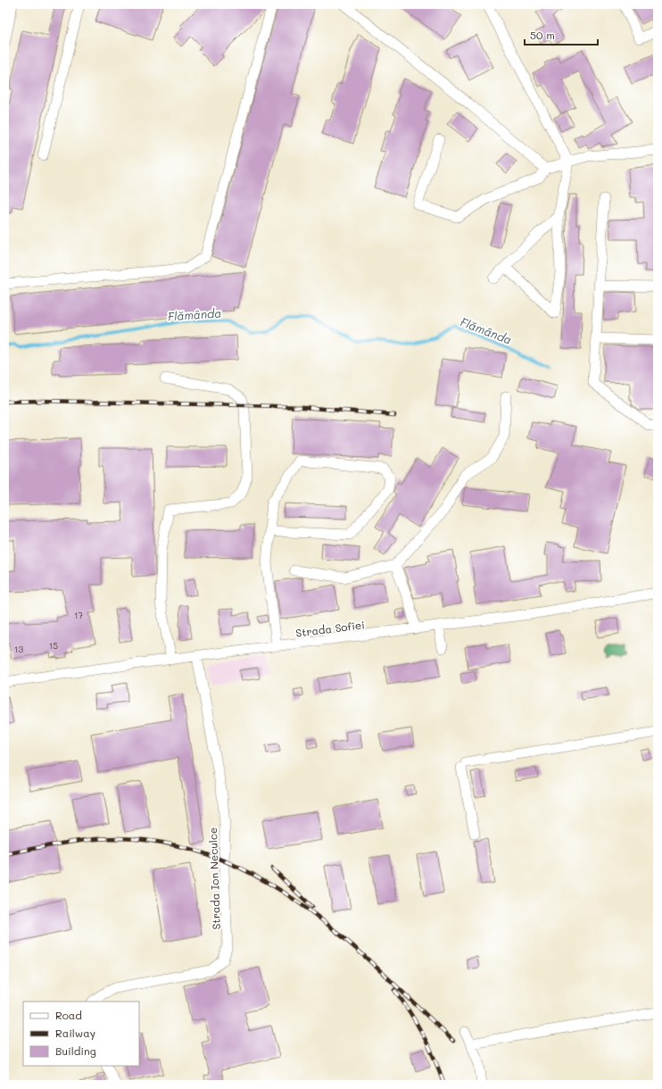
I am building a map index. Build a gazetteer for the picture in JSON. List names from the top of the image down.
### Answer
{
  "streets": {
    "street": ["Strada Sofiei", "Strada Ion Neculce"]
  },
  "crossings": [
    ["Strada Sofiei", "Strada Ion Neculce"]
  ],
  "water": ["Flămânda"],
  "house_numbers": ["17", "15", "13"],
  "legend": ["Road", "Railway", "Building"],
  "scale_bar": "50 m"
}
